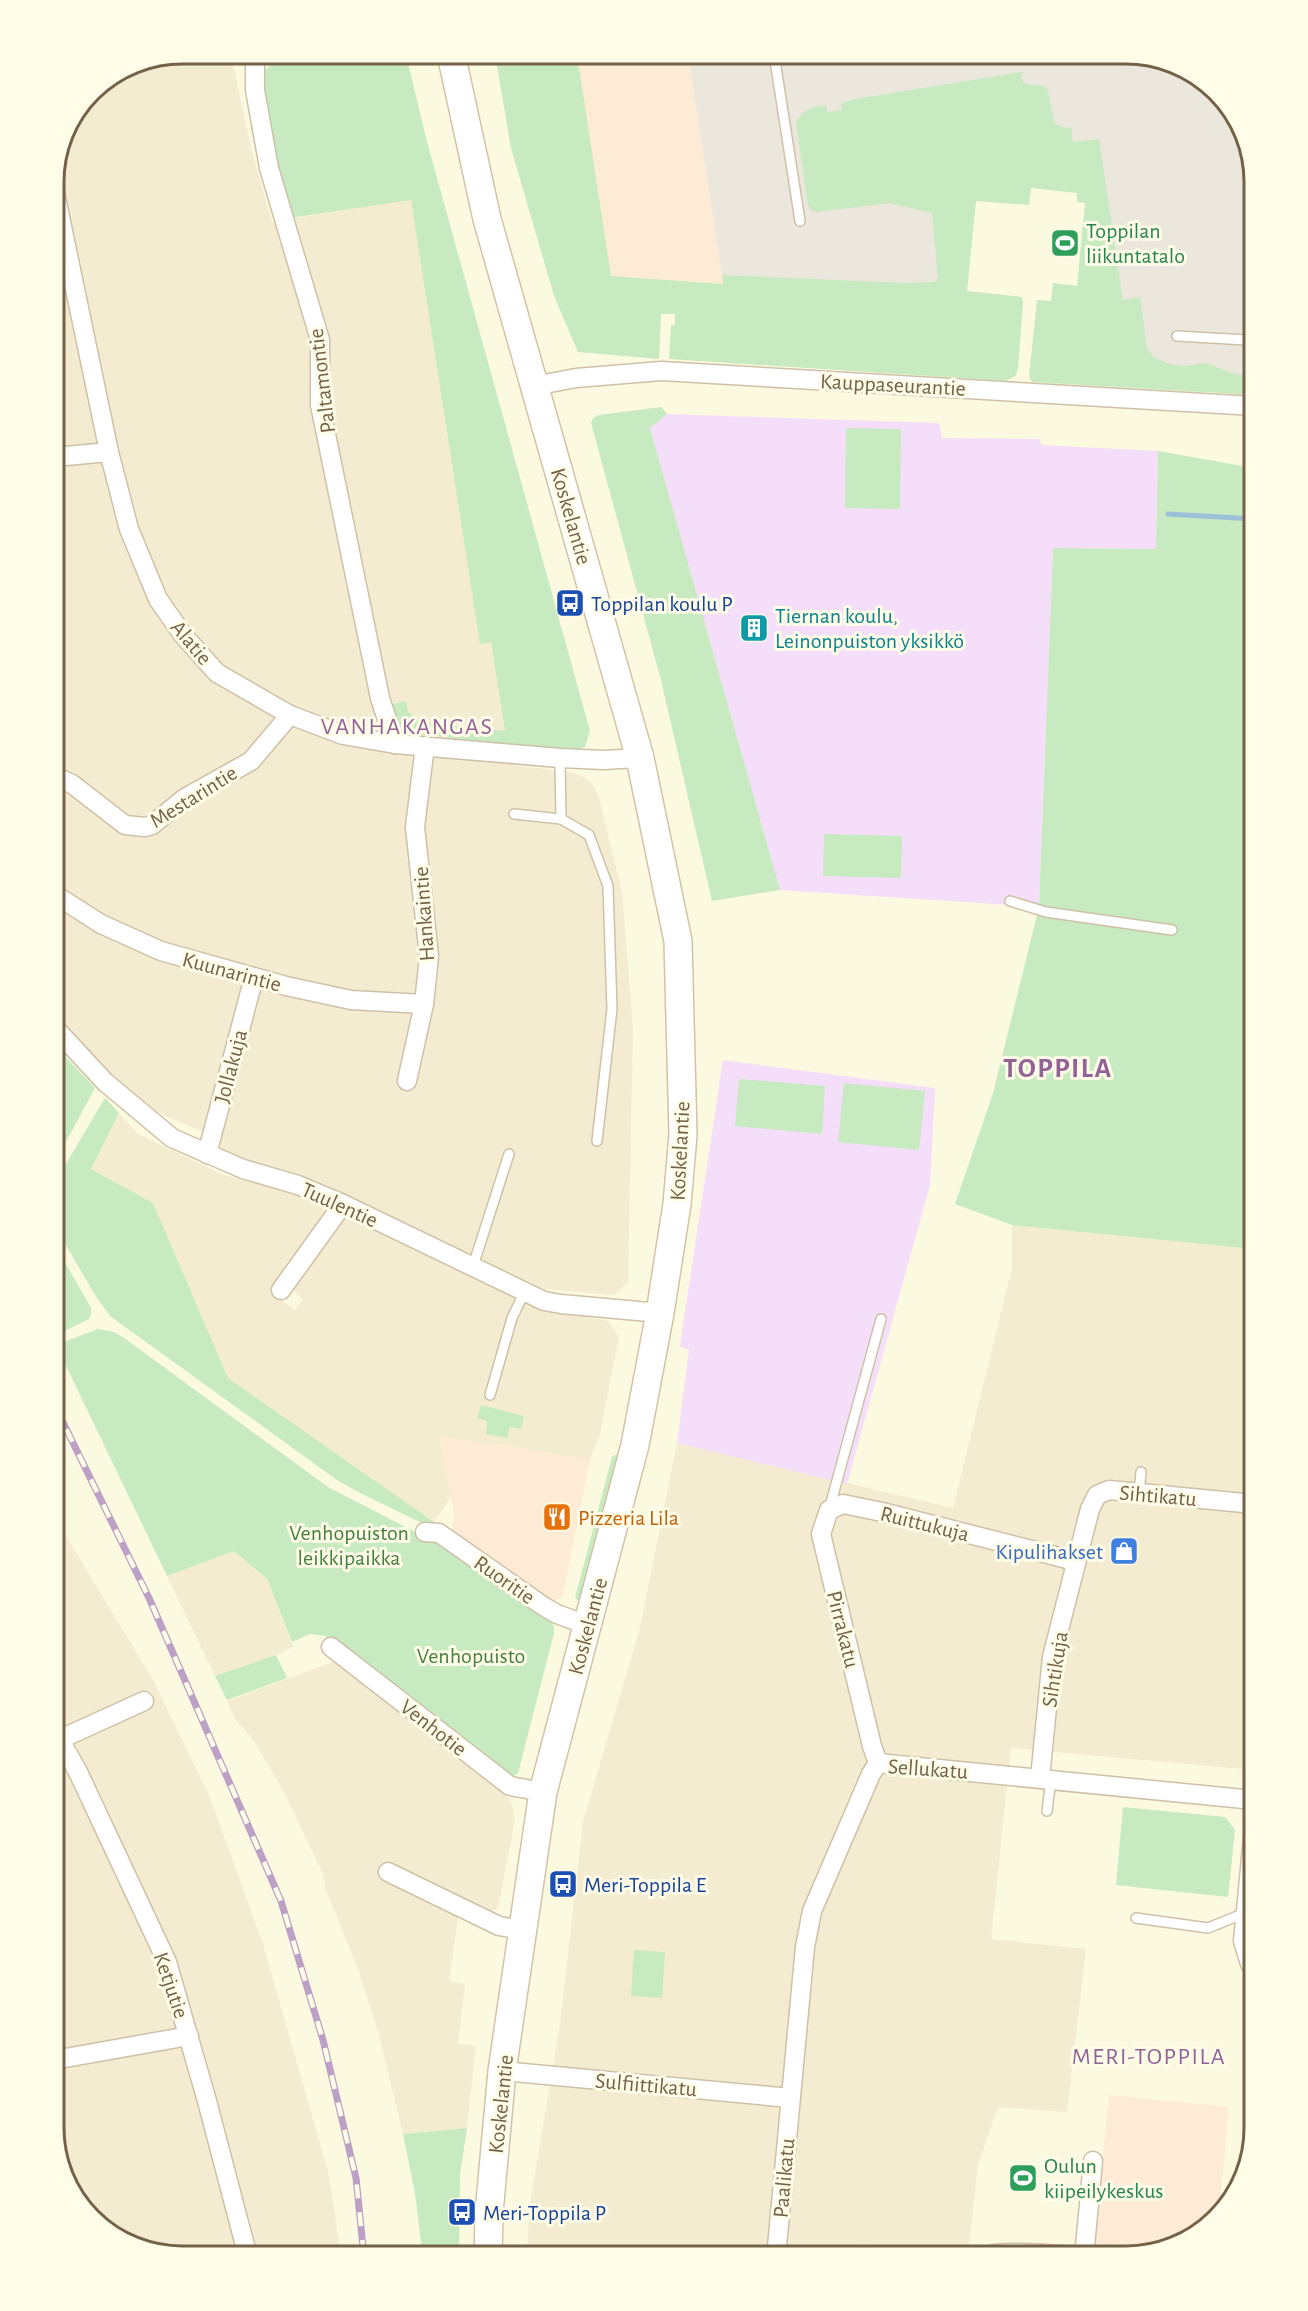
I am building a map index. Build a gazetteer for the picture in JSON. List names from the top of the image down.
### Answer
{
  "streets": {
    "main road": ["Koskelantie"],
    "street": [
      "Paltamontie",
      "Kauppaseurantie",
      "Alatie",
      "Mestarintie",
      "Hankaintie",
      "Kuunarintie",
      "Jollakuja",
      "Tuulentie",
      "Sihtikatu",
      "Ruittukuja",
      "Ruoritie",
      "Pirrakatu",
      "Sihtikuja",
      "Venhotie",
      "Sellukatu",
      "Ketjutie",
      "Sulfiittikatu",
      "Paalikatu"
    ]
  },
  "crossings": [
    ["Paltamontie", "Alatie"],
    ["Kauppaseurantie", "Koskelantie"],
    ["Koskelantie", "Alatie"],
    ["Koskelantie", "Tuulentie"],
    ["Koskelantie", "Ruoritie"],
    ["Koskelantie", "Venhotie"],
    ["Koskelantie", "Sulfiittikatu"],
    ["Alatie", "Mestarintie"],
    ["Alatie", "Hankaintie"],
    ["Hankaintie", "Kuunarintie"],
    ["Kuunarintie", "Jollakuja"],
    ["Jollakuja", "Tuulentie"],
    ["Sihtikatu", "Ruittukuja"],
    ["Sihtikatu", "Sihtikuja"],
    ["Ruittukuja", "Pirrakatu"],
    ["Ruittukuja", "Sihtikuja"],
    ["Pirrakatu", "Sellukatu"],
    ["Sihtikuja", "Sellukatu"],
    ["Sellukatu", "Sulfiittikatu"],
    ["Sellukatu", "Paalikatu"],
    ["Sulfiittikatu", "Paalikatu"]
  ],
  "districts": ["VANHAKANGAS", "TOPPILA", "MERI-TOPPILA"],
  "parks": ["Venhopuiston leikkipaikka", "Venhopuisto"],
  "places": {
    "sports": ["Toppilan liikuntatalo", "Oulun kiipeilykeskus"],
    "bus stop": ["Toppilan koulu P", "Meri-Toppila E", "Meri-Toppila P"],
    "building": ["Tiernan koulu, Leinonpuiston yksikkö"],
    "restaurant": ["Pizzeria Lila"],
    "shop": ["Kipulihakset"]
  }
}
